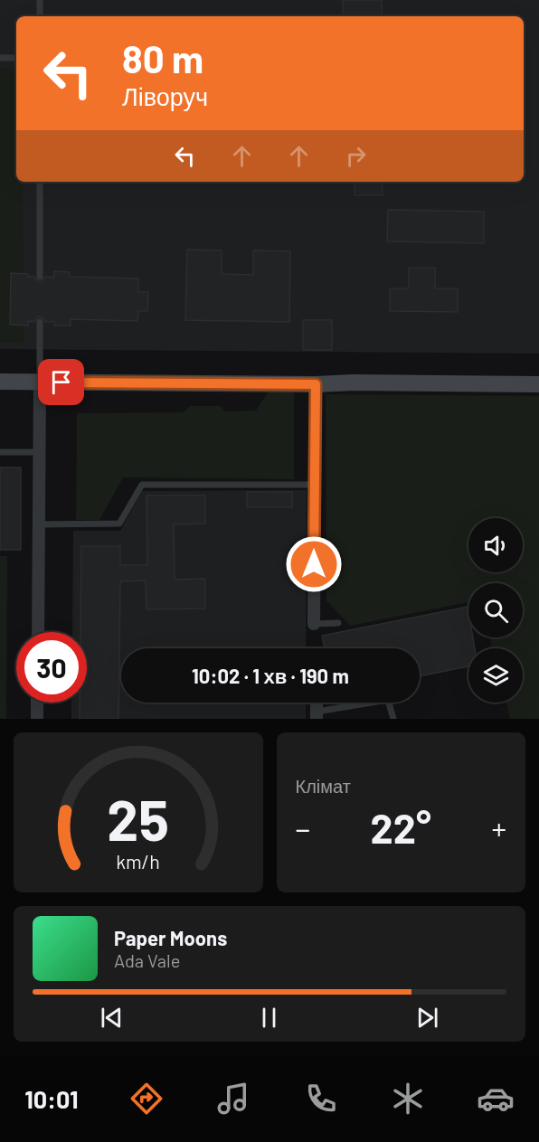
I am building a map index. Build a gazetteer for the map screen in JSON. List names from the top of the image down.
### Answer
{
  "page": {
    "turn": ["80 m", "Ліворуч"],
    "limit": "30",
    "trip": "10:02 · 1 хв · 190 m",
    "tile": "Клімат",
    "heat": ["−", "22°", "+"],
    "song": ["Paper Moons", "Ada Vale"],
    "tabs": "10:01",
    "gauge": ["25", "km/h"]
  }
}
